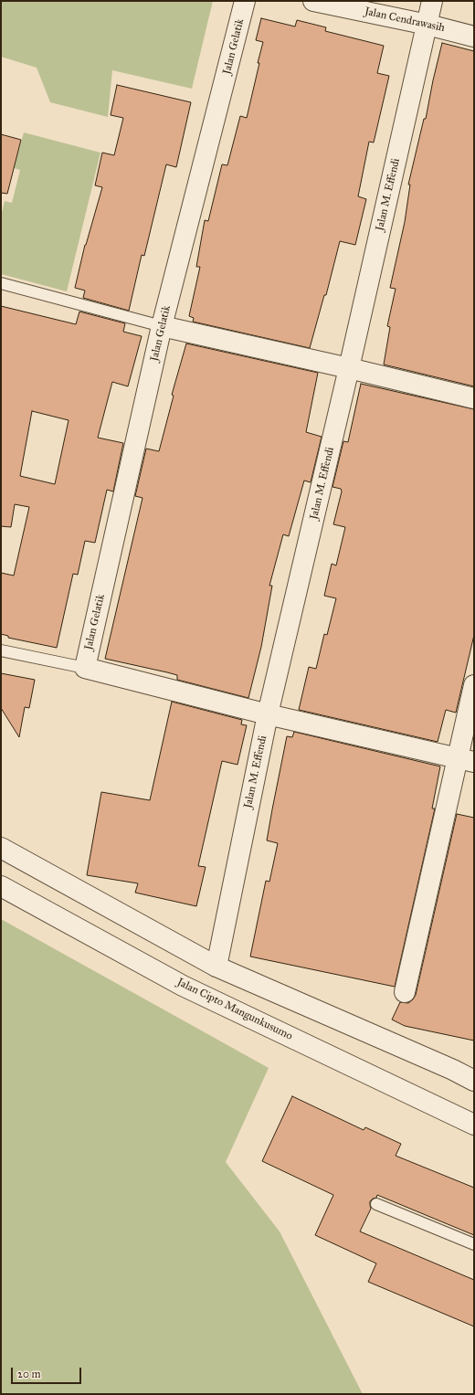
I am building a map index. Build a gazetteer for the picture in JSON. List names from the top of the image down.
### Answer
{
  "streets": {
    "street": [
      "Jalan Cendrawasih",
      "Jalan Gelatik",
      "Jalan M. Effendi",
      "Jalan Cipto Mangunkusumo"
    ]
  },
  "crossings": [
    ["Jalan Cendrawasih", "Jalan M. Effendi"]
  ],
  "scale_bar": "20 m"
}
